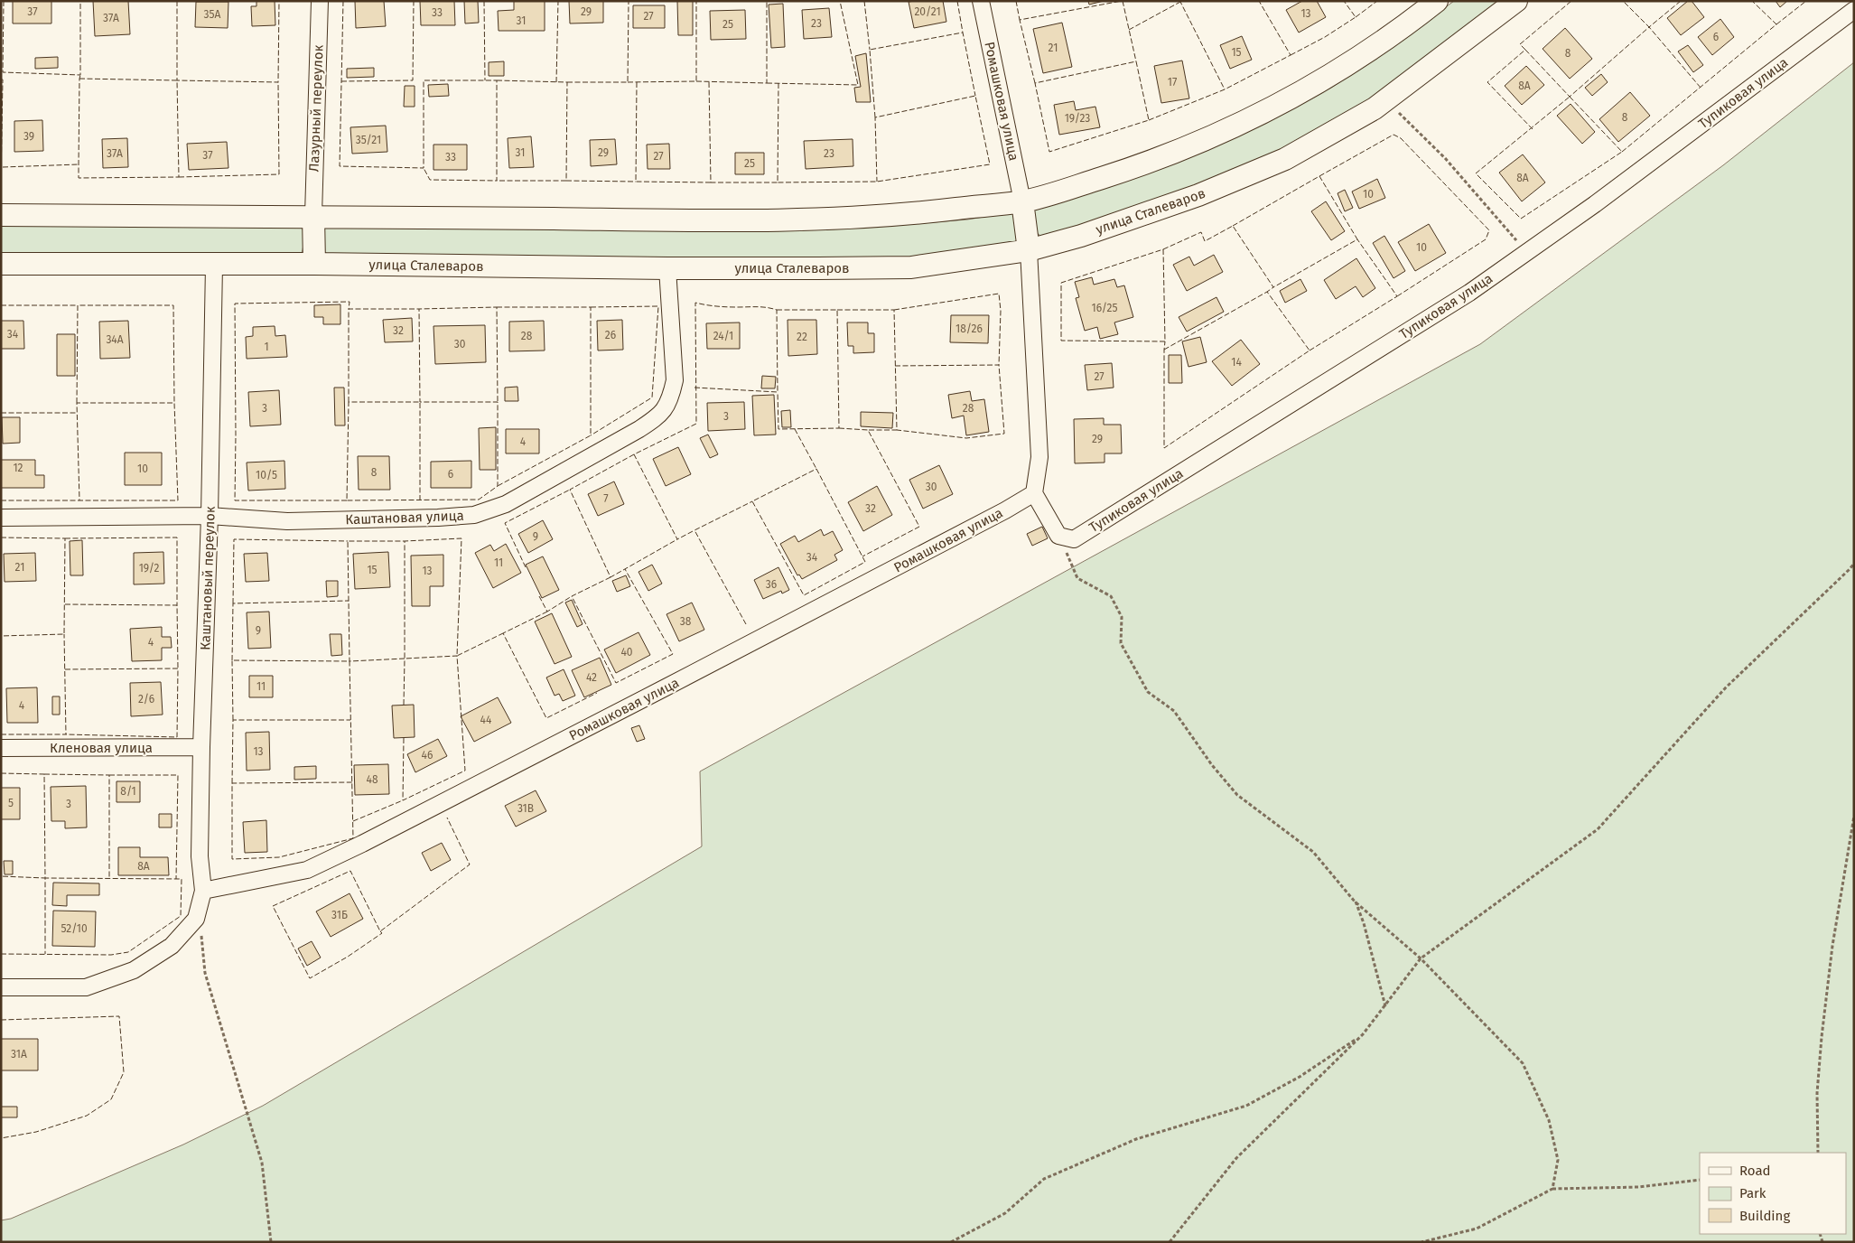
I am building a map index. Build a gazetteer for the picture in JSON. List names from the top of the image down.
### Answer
{
  "streets": {
    "main road": ["улица Сталеваров"],
    "street": [
      "Тупиковая улица",
      "Ромашковая улица",
      "Лазурный переулок",
      "Каштановая улица",
      "Каштановый переулок",
      "Кленовая улица"
    ]
  },
  "crossings": [
    ["Ромашковая улица", "Каштановый переулок"],
    ["улица Сталеваров", "Каштановая улица"],
    ["улица Сталеваров", "Каштановый переулок"],
    ["Каштановая улица", "Каштановый переулок"],
    ["Каштановый переулок", "Кленовая улица"]
  ],
  "house_numbers": [
    "37",
    "29",
    "20/21",
    "33",
    "13",
    "35А",
    "27",
    "37А",
    "31",
    "23",
    "25",
    "6",
    "21",
    "15",
    "8",
    "17",
    "8А",
    "8",
    "19/23",
    "39",
    "35/21",
    "31",
    "29",
    "37А",
    "23",
    "37",
    "27",
    "33",
    "25",
    "8А",
    "10",
    "10",
    "16/25",
    "18/26",
    "32",
    "34",
    "26",
    "28",
    "24/1",
    "22",
    "34А",
    "30",
    "1",
    "14",
    "27",
    "3",
    "28",
    "3",
    "29",
    "4",
    "12",
    "10",
    "8",
    "6",
    "10/5",
    "30",
    "7",
    "32",
    "9",
    "34",
    "11",
    "21",
    "19/2",
    "15",
    "13",
    "36",
    "38",
    "9",
    "4",
    "40",
    "42",
    "11",
    "2/6",
    "4",
    "44",
    "13",
    "46",
    "48",
    "8/1",
    "5",
    "3",
    "31В",
    "8А",
    "31Б",
    "52/10",
    "31А"
  ],
  "legend": ["Road", "Park", "Building"]
}
